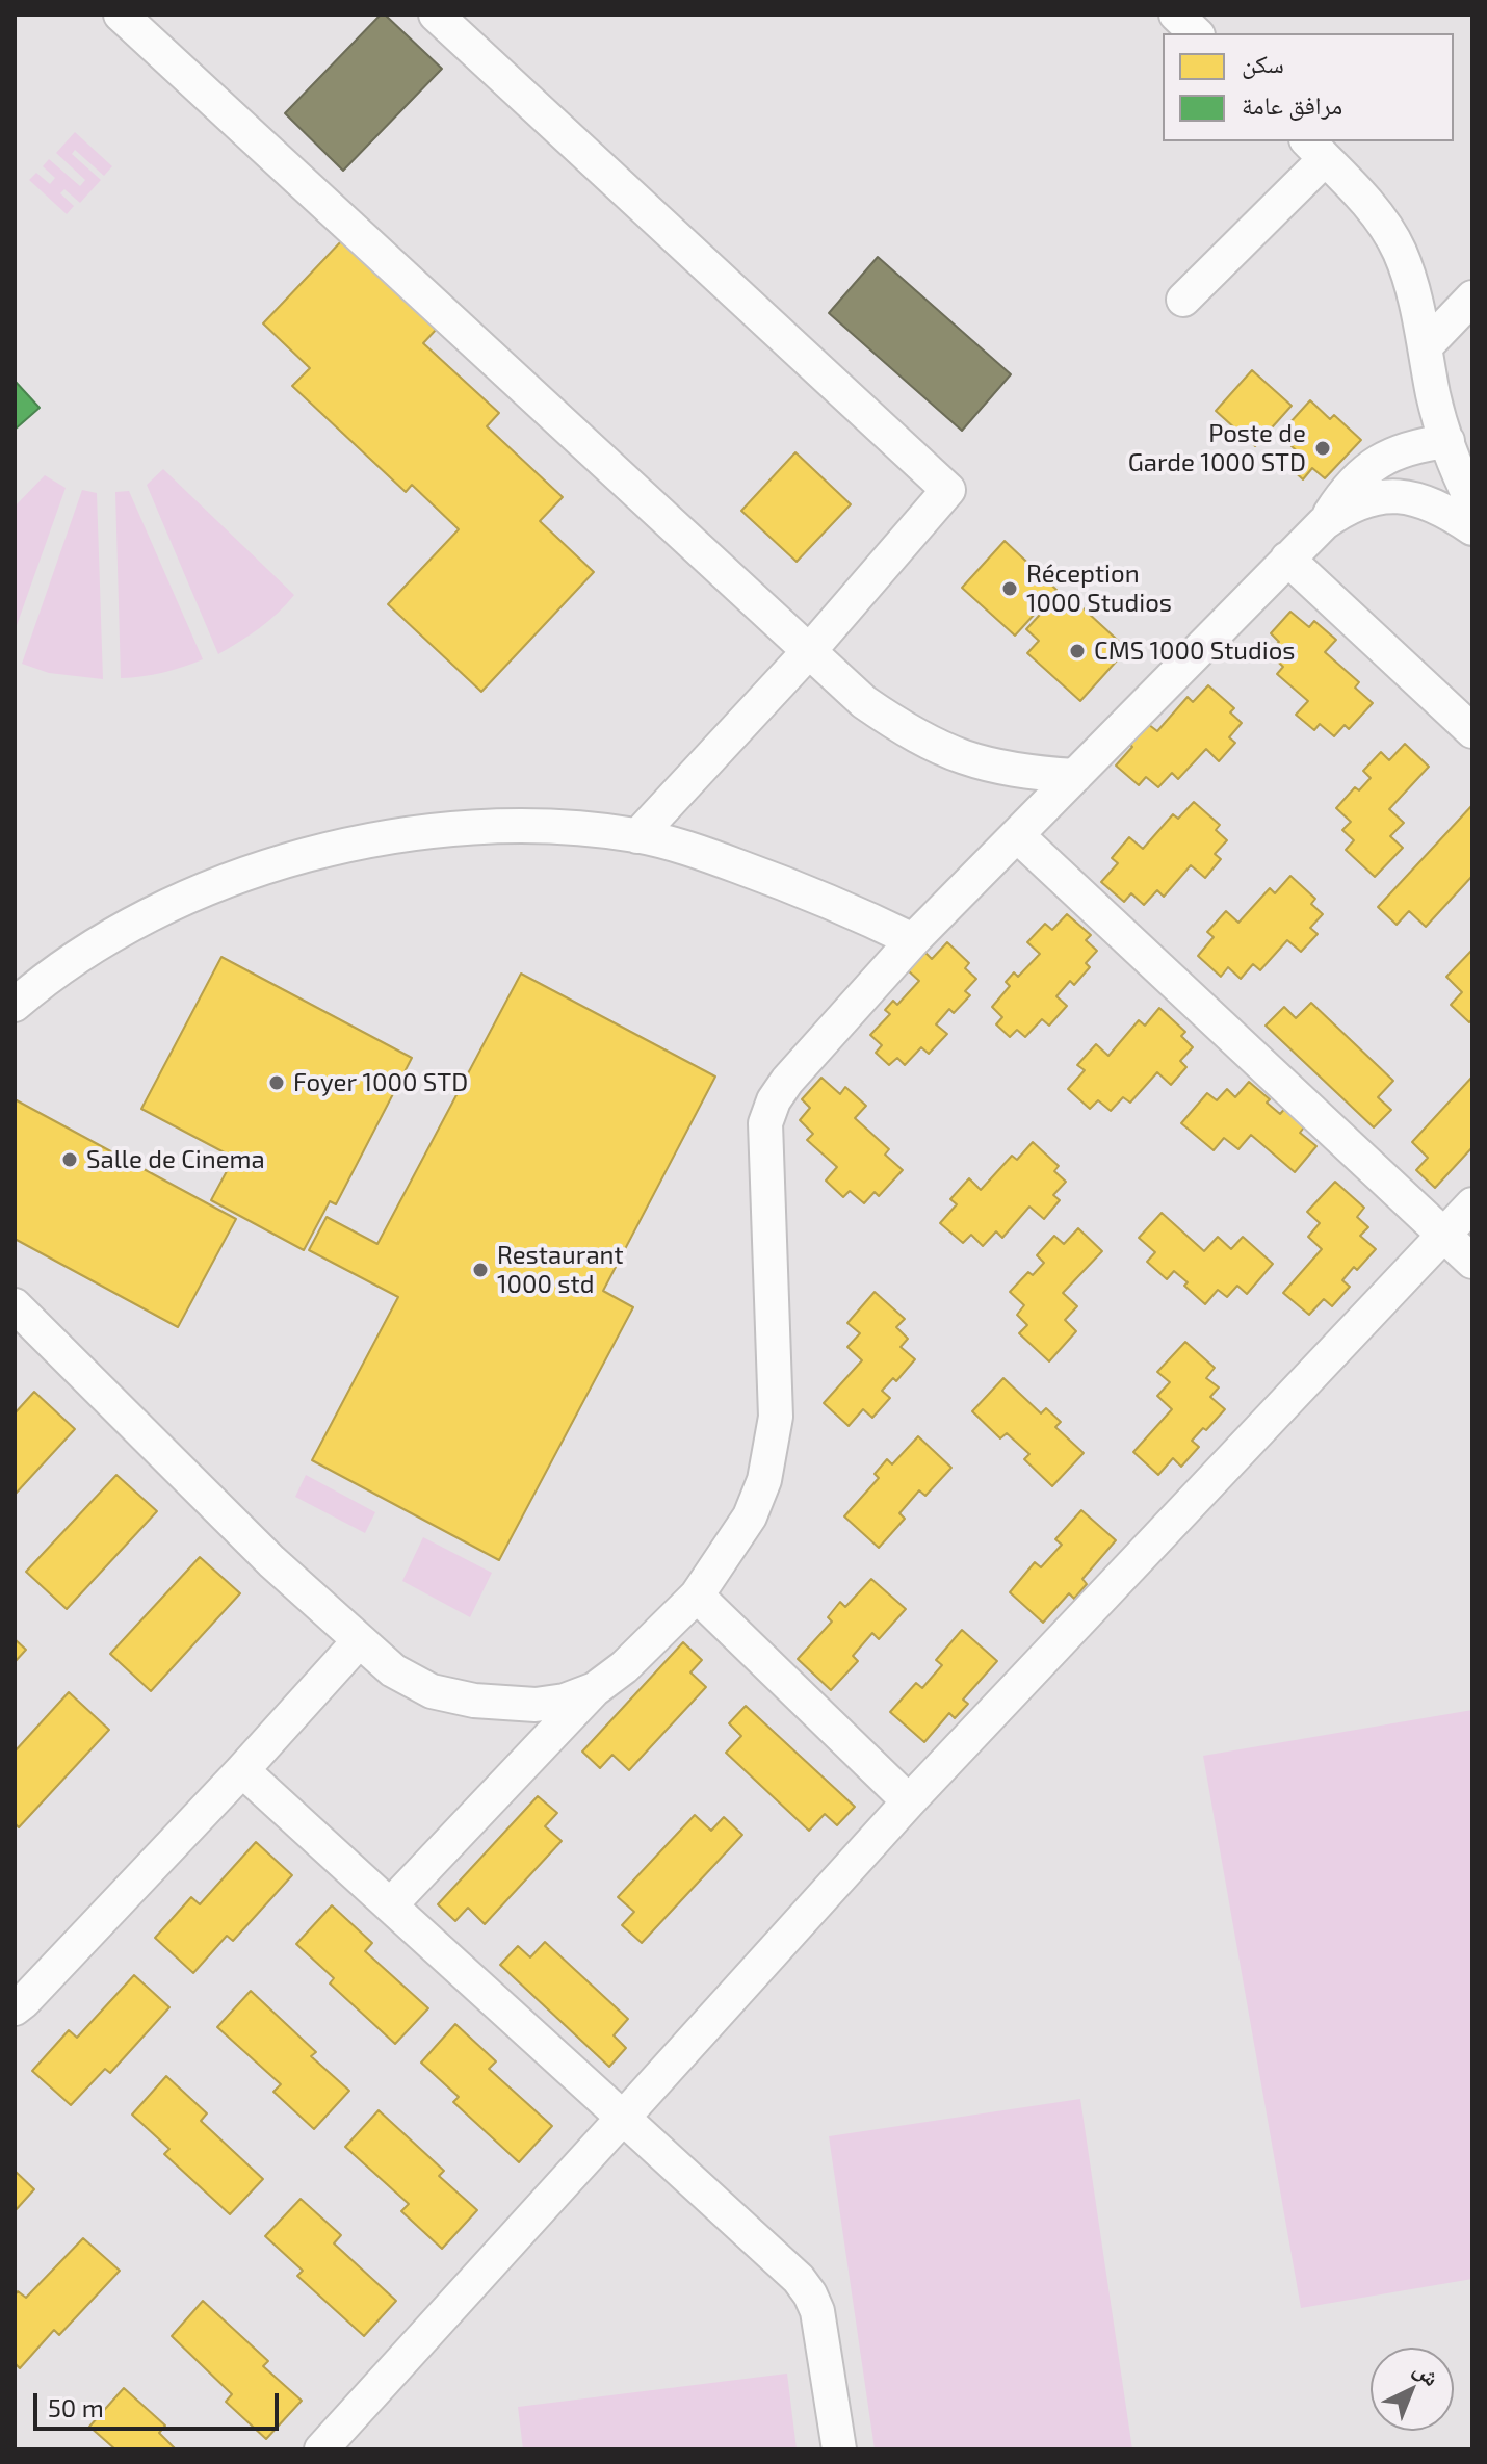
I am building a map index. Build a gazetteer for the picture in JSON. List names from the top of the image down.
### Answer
{
  "places": [
    "Poste de Garde 1000 STD",
    "Réception 1000 Studios",
    "CMS 1000 Studios",
    "Foyer 1000 STD",
    "Salle de Cinema",
    "Restaurant 1000 std"
  ],
  "legend": ["سكن", "مرافق عامة"],
  "scale_bar": "50 m",
  "north": "top right"
}
